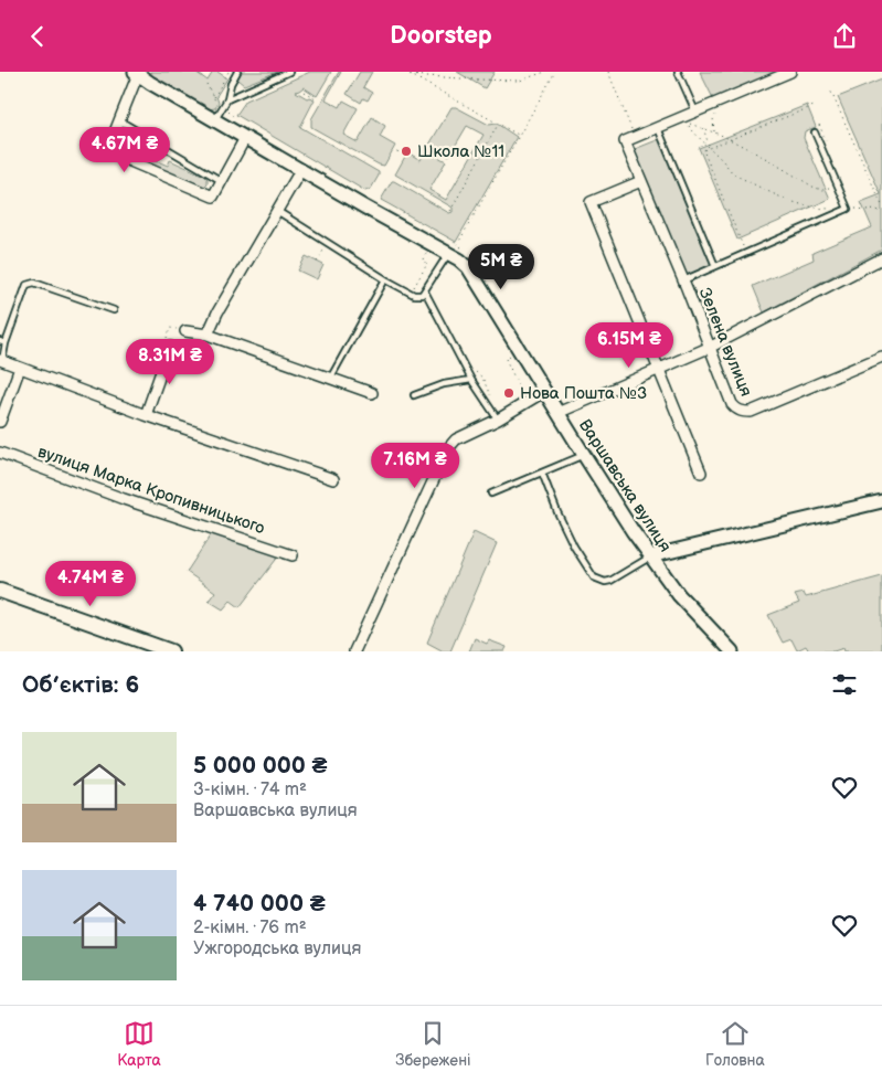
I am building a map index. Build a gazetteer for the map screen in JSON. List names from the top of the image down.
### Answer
{
  "streets": {
    "street": ["Зелена вулиця", "Варшавська вулиця", "вулиця Марка Кропивницького"]
  },
  "places": ["Школа №11", "Нова Пошта №3"],
  "page": {
    "header": "Doorstep",
    "price": [
      "4.67M ₴",
      "5M ₴",
      "6.15M ₴",
      "8.31M ₴",
      "7.16M ₴",
      "4.74M ₴"
    ],
    "heading": "Об’єктів: 6",
    "list": [
      {
        "name": "5 000 000 ₴",
        "note": "3-кімн. · 74 m² · Варшавська вулиця"
      },
      {
        "name": "4 740 000 ₴",
        "note": "2-кімн. · 76 m² · Ужгородська вулиця"
      }
    ],
    "tabs": ["Карта", "Збережені", "Головна"]
  }
}
